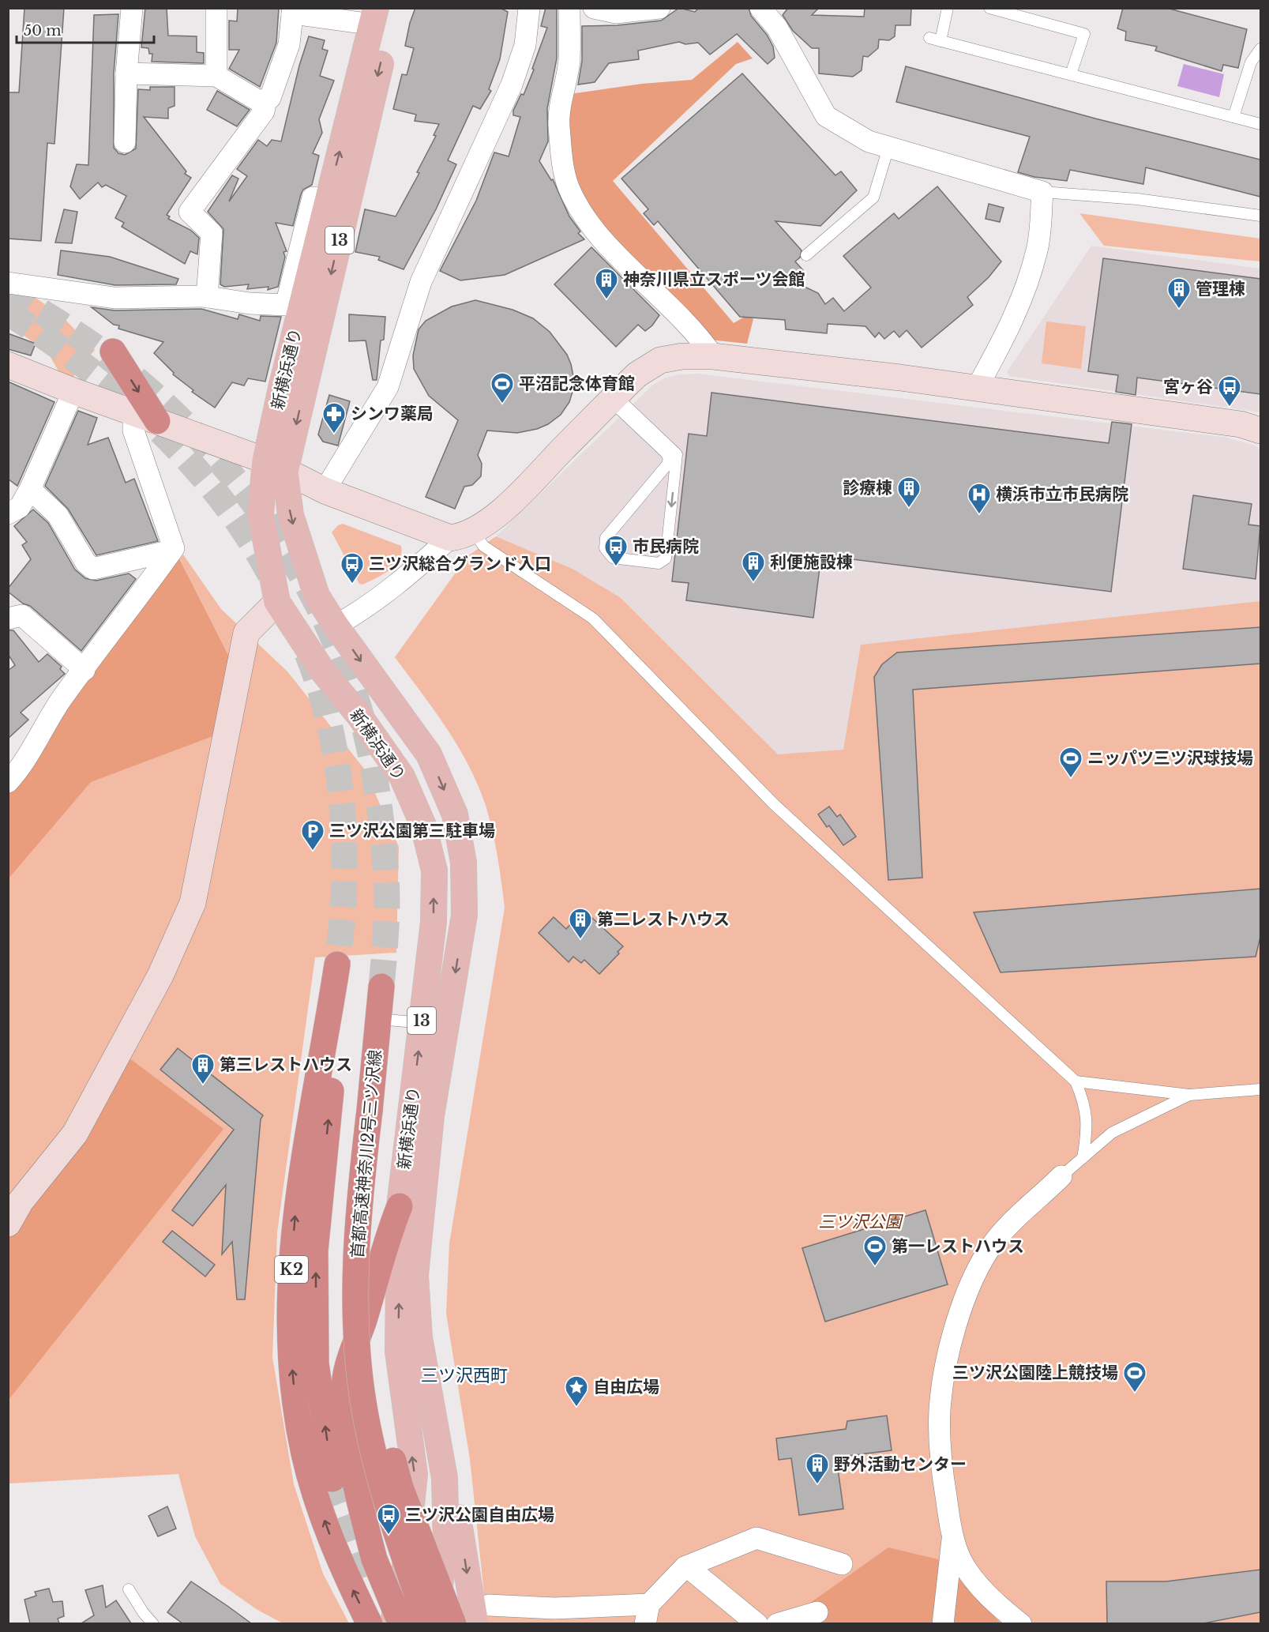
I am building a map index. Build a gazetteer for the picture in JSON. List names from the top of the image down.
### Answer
{
  "streets": {
    "highway": ["首都高速神奈川2号三ツ沢線", "K2"],
    "main road": ["13", "新横浜通り"]
  },
  "crossings": [
    ["新横浜通り", "首都高速神奈川2号三ツ沢線"]
  ],
  "districts": ["三ツ沢西町"],
  "parks": ["三ツ沢公園"],
  "places": {
    "building": [
      "神奈川県立スポーツ会館",
      "管理棟",
      "診療棟",
      "利便施設棟",
      "第二レストハウス",
      "第三レストハウス",
      "野外活動センター"
    ],
    "sports": [
      "平沼記念体育館",
      "ニッパツ三ツ沢球技場",
      "第一レストハウス",
      "三ツ沢公園陸上競技場"
    ],
    "bus stop": [
      "宮ヶ谷",
      "市民病院",
      "三ツ沢総合グランド入口",
      "三ツ沢公園自由広場"
    ],
    "pharmacy": ["シンワ薬局"],
    "hospital": ["横浜市立市民病院"],
    "parking": ["三ツ沢公園第三駐車場"],
    "place": ["自由広場"]
  },
  "scale_bar": "50 m"
}
